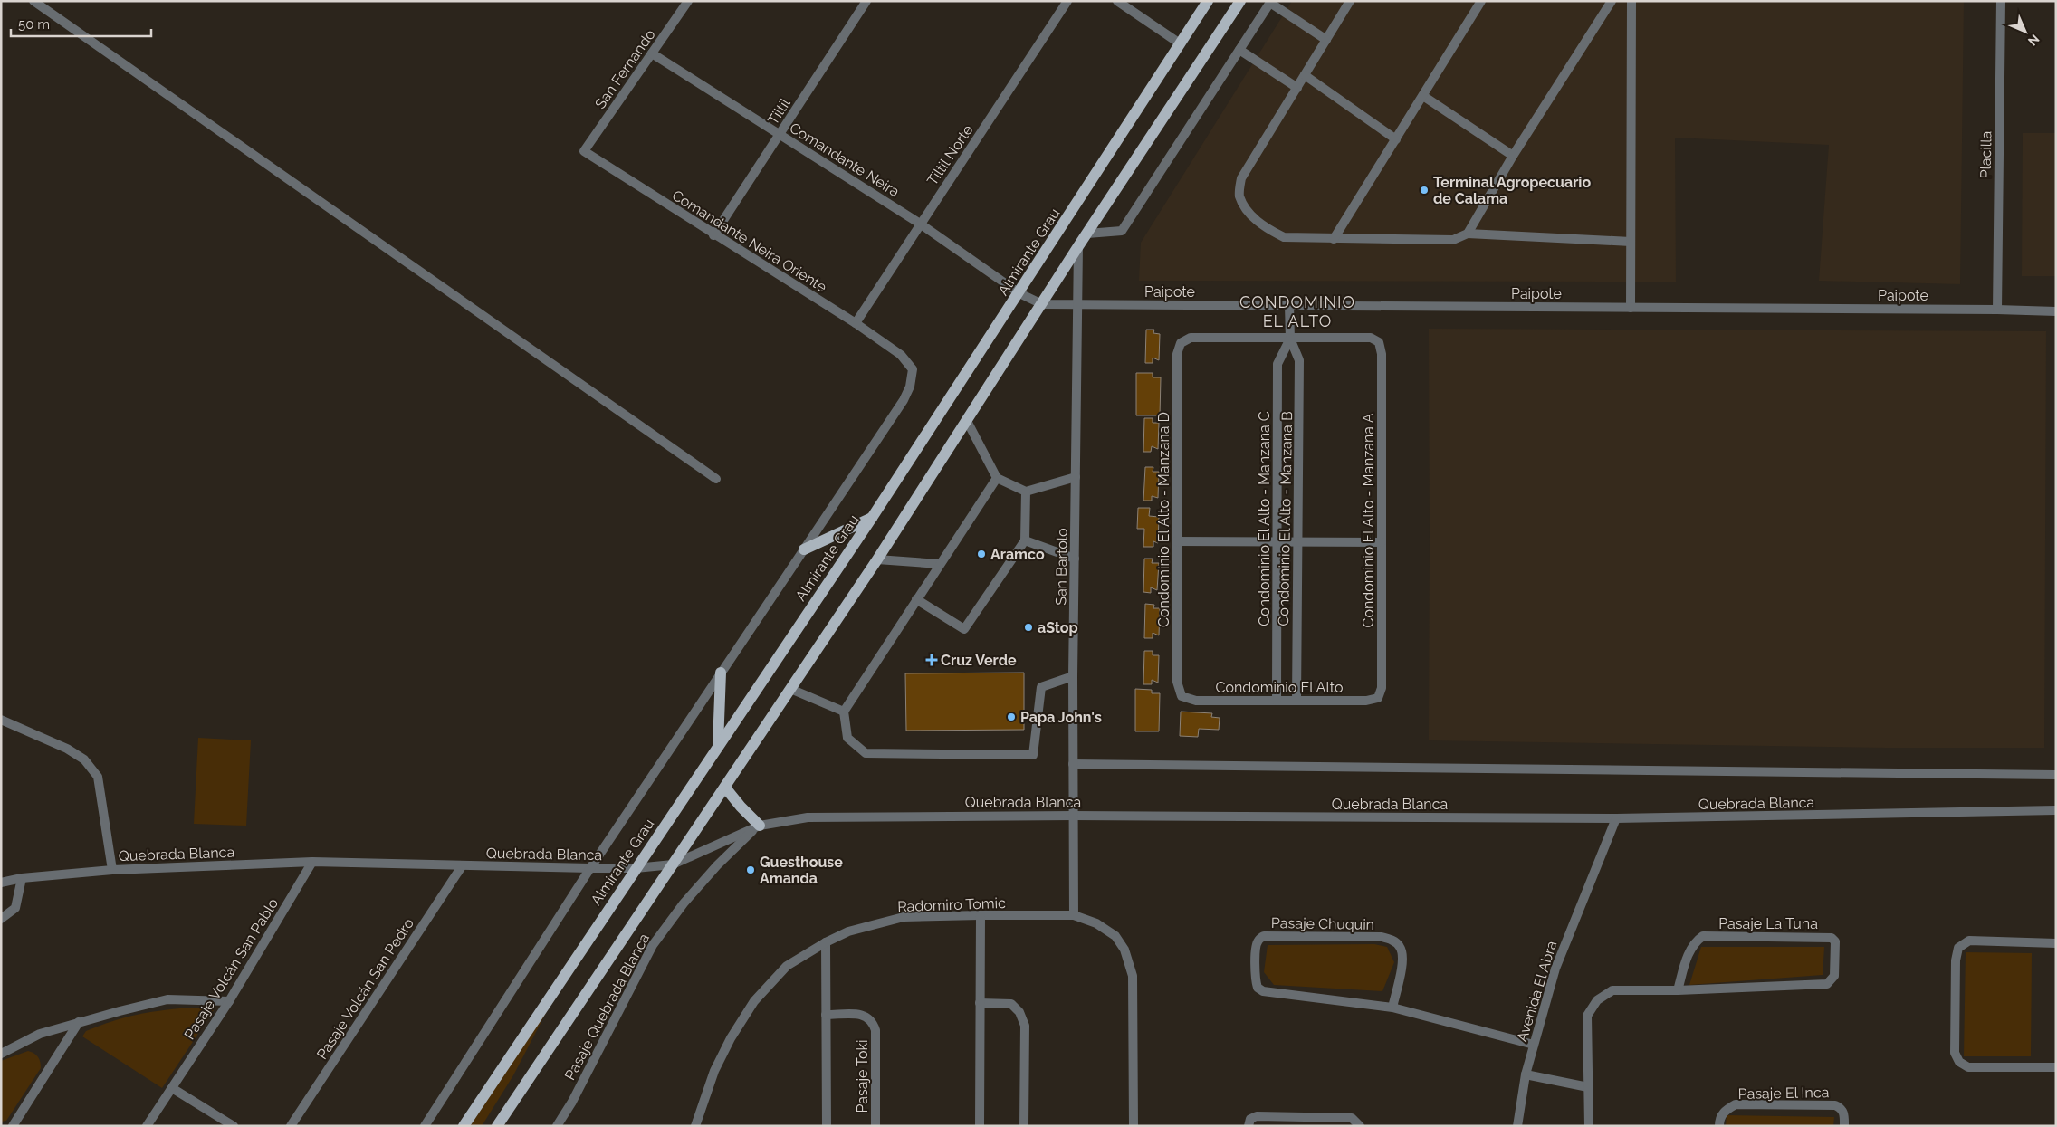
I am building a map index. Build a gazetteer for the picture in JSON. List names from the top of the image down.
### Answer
{
  "streets": {
    "main road": ["Almirante Grau"],
    "street": [
      "San Fernando",
      "Tiltil",
      "Tiltil Norte",
      "Placilla",
      "Comandante Neira",
      "Comandante Neira Oriente",
      "Paipote",
      "Condominio El Alto - Manzana C",
      "Condominio El Alto - Manzana B",
      "Condominio El Alto - Manzana D",
      "Condominio El Alto - Manzana A",
      "San Bartolo",
      "Condominio El Alto",
      "Quebrada Blanca",
      "Radomiro Tomic",
      "Pasaje Chuquin",
      "Pasaje La Tuna",
      "Pasaje Volcán San Pablo",
      "Pasaje Volcán San Pedro",
      "Avenida El Abra",
      "Pasaje Quebrada Blanca",
      "Pasaje Toki",
      "Pasaje El Inca"
    ]
  },
  "crossings": [
    ["San Fernando", "Comandante Neira"],
    ["San Fernando", "Comandante Neira Oriente"],
    ["Tiltil", "Comandante Neira"],
    ["Tiltil", "Comandante Neira Oriente"],
    ["Tiltil Norte", "Comandante Neira"],
    ["Tiltil Norte", "Comandante Neira Oriente"],
    ["Placilla", "Paipote"],
    ["Comandante Neira", "Almirante Grau"],
    ["Comandante Neira", "Paipote"],
    ["Comandante Neira Oriente", "Almirante Grau"],
    ["Almirante Grau", "Paipote"],
    ["Almirante Grau", "Quebrada Blanca"],
    ["Paipote", "San Bartolo"],
    ["Condominio El Alto - Manzana C", "Condominio El Alto - Manzana B"],
    ["Condominio El Alto - Manzana C", "Condominio El Alto - Manzana D"],
    ["Condominio El Alto - Manzana C", "Condominio El Alto - Manzana A"],
    ["Condominio El Alto - Manzana C", "Condominio El Alto"],
    ["Condominio El Alto - Manzana B", "Condominio El Alto - Manzana D"],
    ["Condominio El Alto - Manzana B", "Condominio El Alto - Manzana A"],
    ["Condominio El Alto - Manzana B", "Condominio El Alto"],
    ["Condominio El Alto - Manzana D", "Condominio El Alto - Manzana A"],
    ["Condominio El Alto - Manzana D", "Condominio El Alto"],
    ["Condominio El Alto - Manzana A", "Condominio El Alto"],
    ["San Bartolo", "Quebrada Blanca"],
    ["San Bartolo", "Radomiro Tomic"],
    ["Quebrada Blanca", "Pasaje Volcán San Pablo"],
    ["Quebrada Blanca", "Pasaje Volcán San Pedro"],
    ["Quebrada Blanca", "Avenida El Abra"],
    ["Quebrada Blanca", "Pasaje Quebrada Blanca"],
    ["Pasaje Chuquin", "Avenida El Abra"]
  ],
  "districts": ["CONDOMINIO EL ALTO"],
  "places": {
    "other": [
      "Terminal Agropecuario de Calama",
      "Aramco",
      "aStop",
      "Papa John's",
      "Guesthouse Amanda"
    ],
    "health": ["Cruz Verde"]
  },
  "scale_bar": "50 m",
  "north": "bottom right"
}
